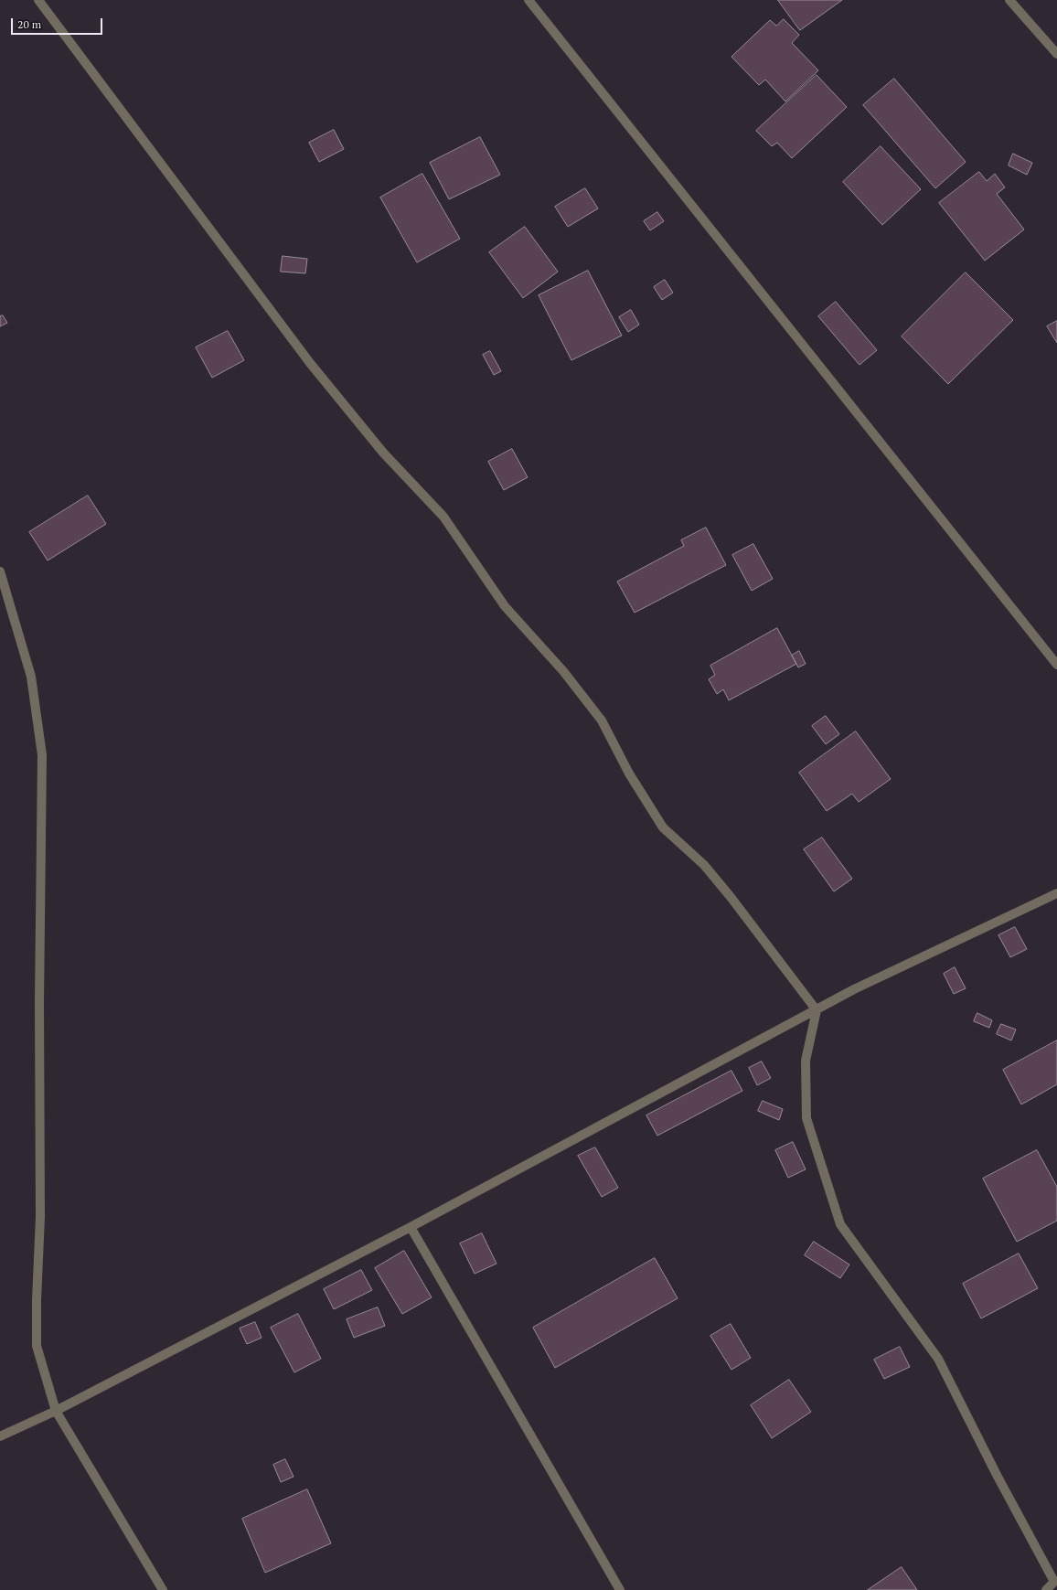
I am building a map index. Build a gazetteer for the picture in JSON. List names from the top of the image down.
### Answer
{
  "scale_bar": "20 m"
}
